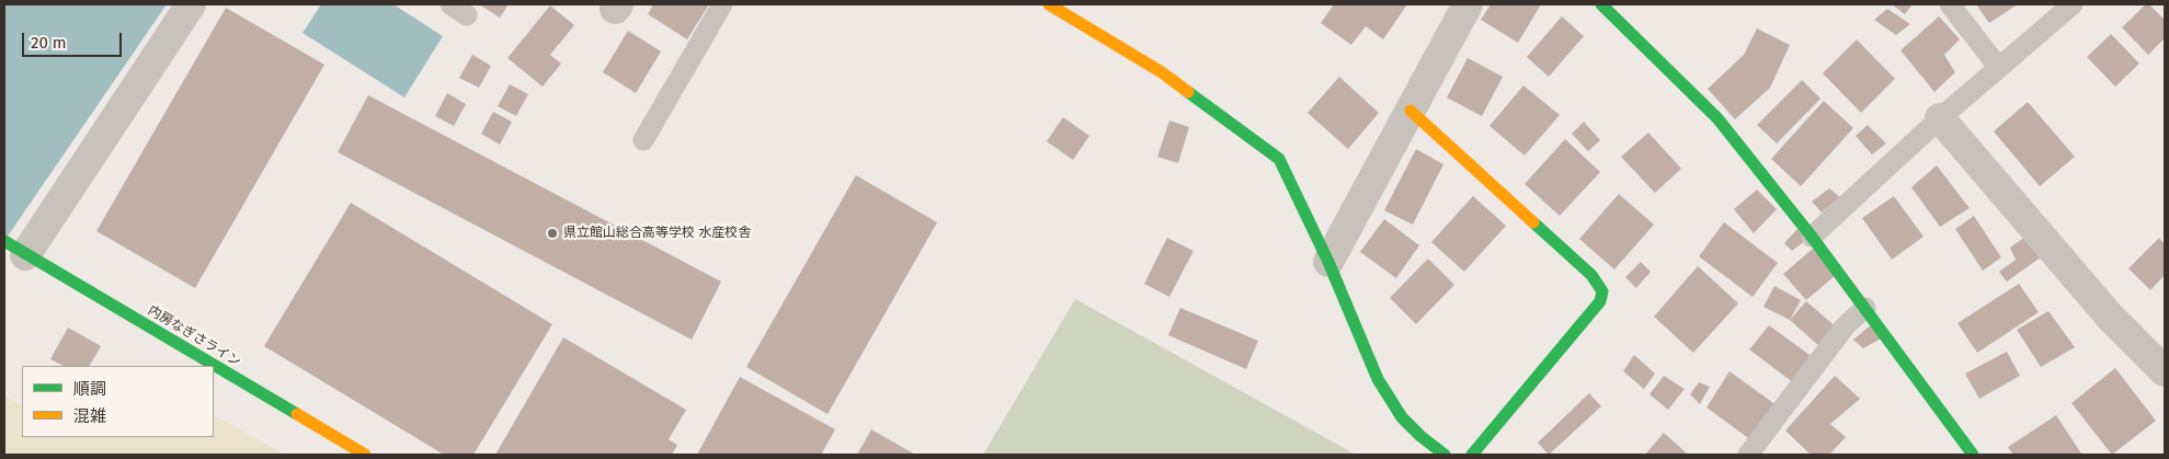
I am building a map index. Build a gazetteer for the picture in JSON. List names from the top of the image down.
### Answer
{
  "streets": {
    "street": ["内房なぎさライン"]
  },
  "places": ["県立館山総合高等学校 水産校舎"],
  "legend": ["順調", "混雑"],
  "scale_bar": "20 m"
}
